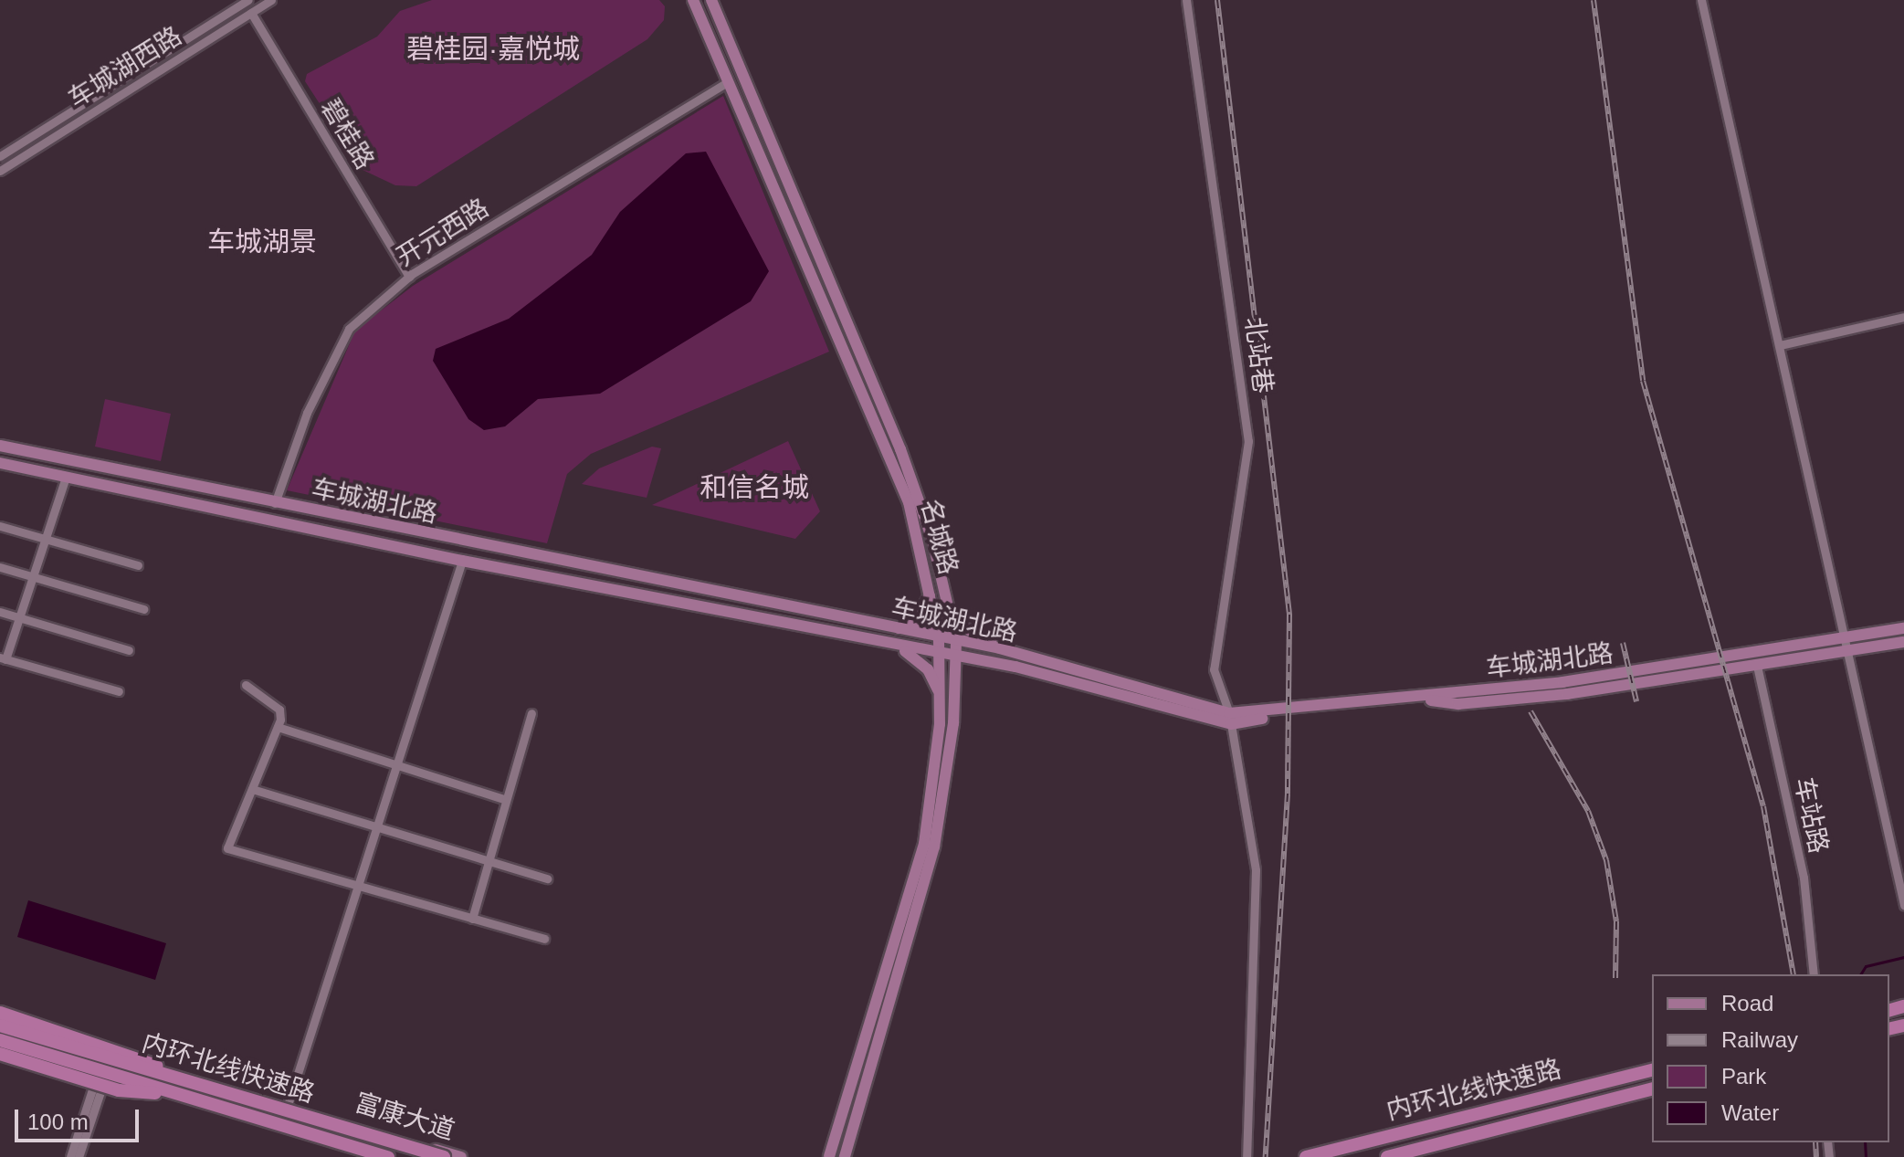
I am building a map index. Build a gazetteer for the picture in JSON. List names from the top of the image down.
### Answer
{
  "streets": {
    "highway": ["内环北线快速路"],
    "main road": ["车城湖北路", "名城路", "富康大道"],
    "street": [
      "车城湖西路",
      "碧桂路",
      "开元西路",
      "北站巷",
      "车站路"
    ]
  },
  "crossings": [
    ["车城湖西路", "碧桂路"],
    ["碧桂路", "开元西路"],
    ["开元西路", "车城湖北路"],
    ["开元西路", "名城路"],
    ["北站巷", "车城湖北路"],
    ["车城湖北路", "名城路"],
    ["车城湖北路", "车站路"]
  ],
  "districts": ["碧桂园·嘉悦城", "车城湖景", "和信名城"],
  "legend": [
    "Road",
    "Railway",
    "Park",
    "Water"
  ],
  "scale_bar": "100 m"
}
